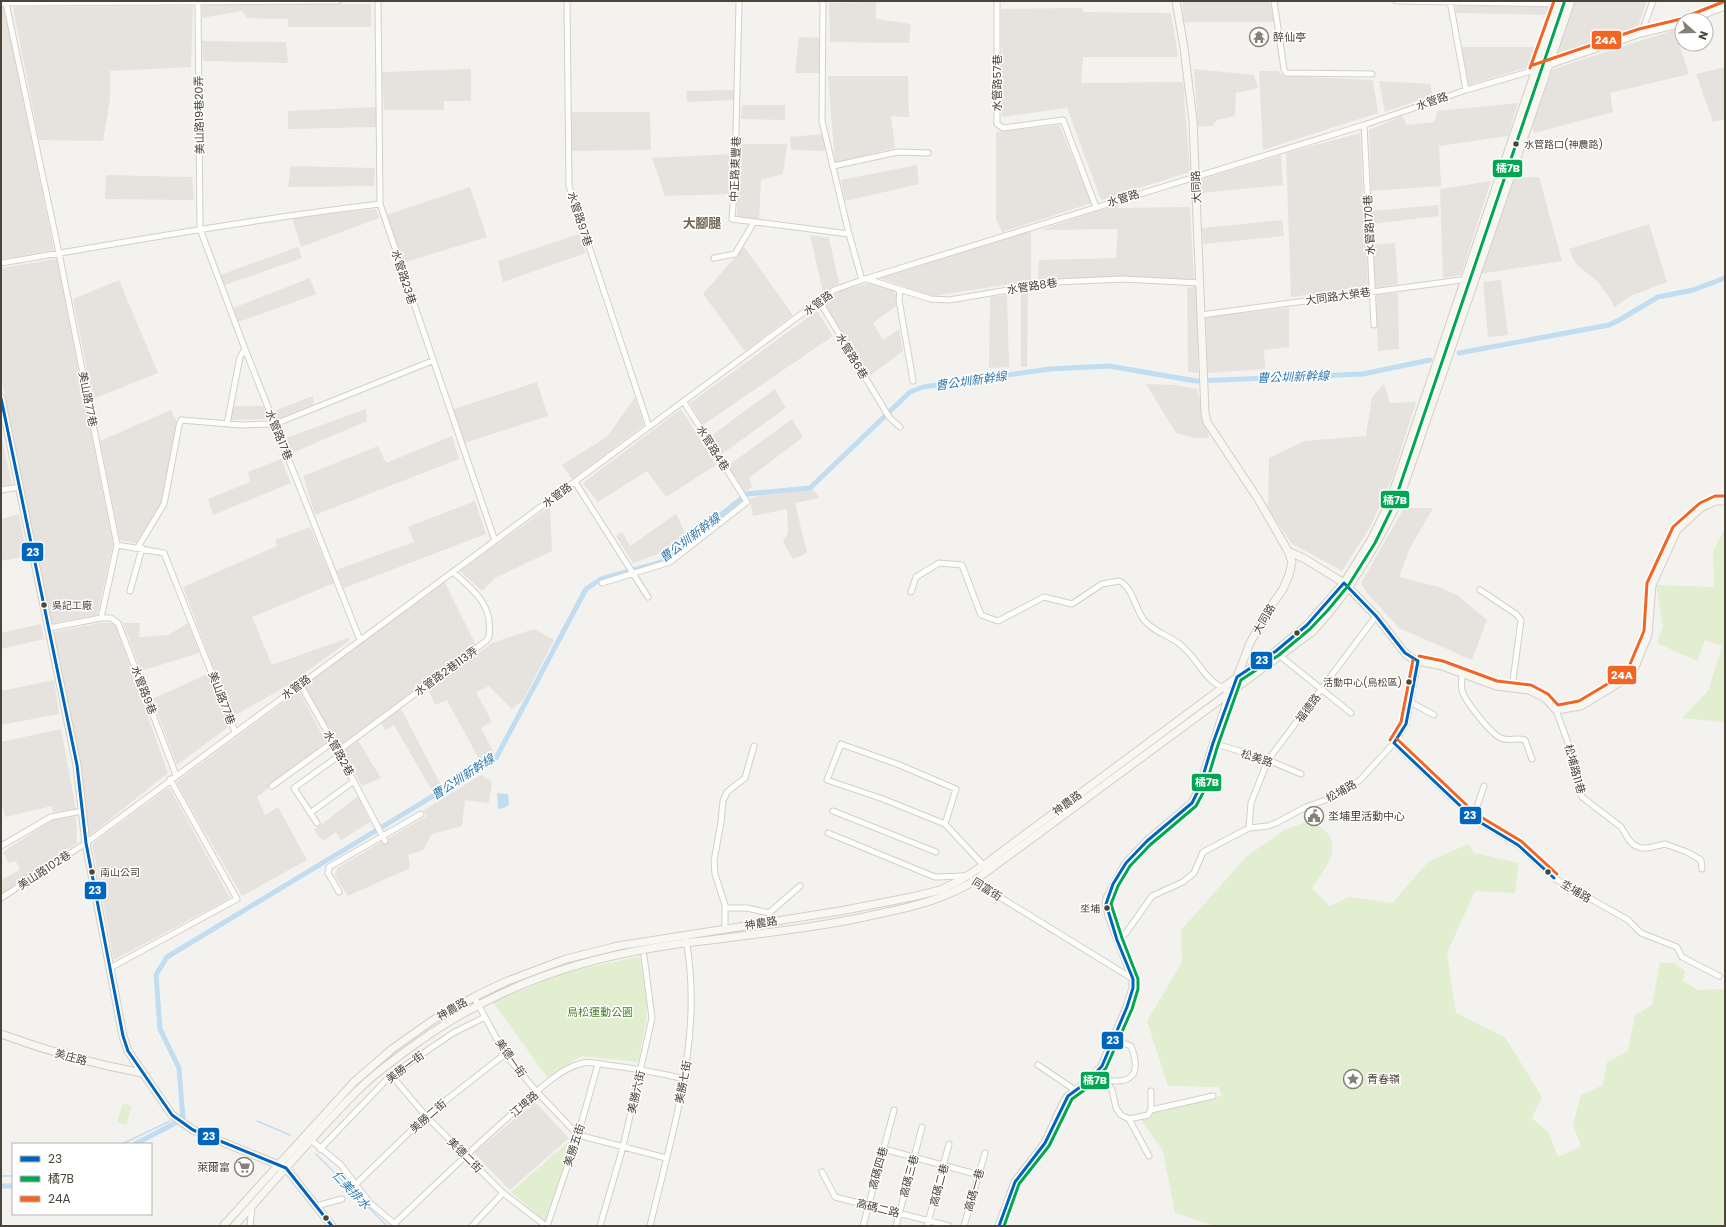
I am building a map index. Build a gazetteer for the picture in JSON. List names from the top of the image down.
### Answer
{
  "streets": {
    "street": [
      "水管路57巷",
      "水管路",
      "美山路19巷20弄",
      "中正路東豐巷",
      "大同路",
      "水管路97巷",
      "水管路170巷",
      "水管路23巷",
      "水管路8巷",
      "大同路大榮巷",
      "水管路6巷",
      "美山路77巷",
      "水管路17巷",
      "水管路4巷",
      "水管路2巷113弄",
      "水管路9巷",
      "福德路",
      "水管路2巷",
      "松美路",
      "松埔路11巷",
      "松埔路",
      "神農路",
      "美山路102巷",
      "同富街",
      "坔埔路",
      "美庄路",
      "美德一街",
      "美勝一街",
      "美勝七街",
      "美勝六街",
      "江埤路",
      "美勝二街",
      "美勝五街",
      "美德二街",
      "高碼四巷",
      "高碼三巷",
      "高碼二巷",
      "高碼一巷",
      "高碼二路"
    ]
  },
  "crossings": [
    ["水管路57巷", "水管路"],
    ["水管路", "大同路"],
    ["水管路", "水管路97巷"],
    ["水管路", "水管路170巷"],
    ["水管路", "水管路23巷"],
    ["水管路", "水管路8巷"],
    ["水管路", "水管路6巷"],
    ["水管路", "美山路77巷"],
    ["水管路", "水管路17巷"],
    ["水管路", "水管路4巷"],
    ["水管路", "水管路2巷113弄"],
    ["水管路", "水管路9巷"],
    ["水管路", "水管路2巷"],
    ["水管路", "神農路"],
    ["水管路", "美山路102巷"],
    ["美山路19巷20弄", "水管路17巷"],
    ["大同路", "水管路8巷"],
    ["大同路", "大同路大榮巷"],
    ["大同路", "松美路"],
    ["大同路", "松埔路"],
    ["大同路", "神農路"],
    ["大同路", "同富街"],
    ["水管路170巷", "大同路大榮巷"],
    ["大同路大榮巷", "神農路"],
    ["美山路77巷", "水管路9巷"],
    ["水管路2巷113弄", "水管路2巷"],
    ["福德路", "松美路"],
    ["福德路", "松埔路"],
    ["松埔路", "坔埔路"],
    ["神農路", "同富街"],
    ["神農路", "美德一街"],
    ["神農路", "美勝七街"],
    ["美德一街", "美勝一街"],
    ["美德一街", "江埤路"],
    ["美德一街", "美勝二街"],
    ["美德一街", "美勝五街"],
    ["美勝一街", "美德二街"],
    ["美勝七街", "江埤路"],
    ["美勝六街", "江埤路"],
    ["江埤路", "美勝五街"],
    ["江埤路", "美德二街"],
    ["美勝二街", "美德二街"],
    ["美勝五街", "美德二街"],
    ["高碼四巷", "高碼二路"],
    ["高碼三巷", "高碼二路"],
    ["高碼二巷", "高碼二路"]
  ],
  "districts": ["大腳腿"],
  "water": ["曹公圳新幹線", "仁美排水"],
  "parks": ["鳥松運動公園"],
  "places": {
    "temple": ["醉仙亭"],
    "other": [
      "水管路口(神農路)",
      "吳記工廠",
      "活動中心(鳥松區)",
      "南山公司",
      "坔埔"
    ],
    "public building": ["坔埔里活動中心"],
    "place": ["青春嶺"],
    "supermarket": ["萊爾富"]
  },
  "lines": ["transit line 24A", "transit line 橘7B", "transit line 23"],
  "legend": ["23", "橘7B", "24A"],
  "north": "right"
}
